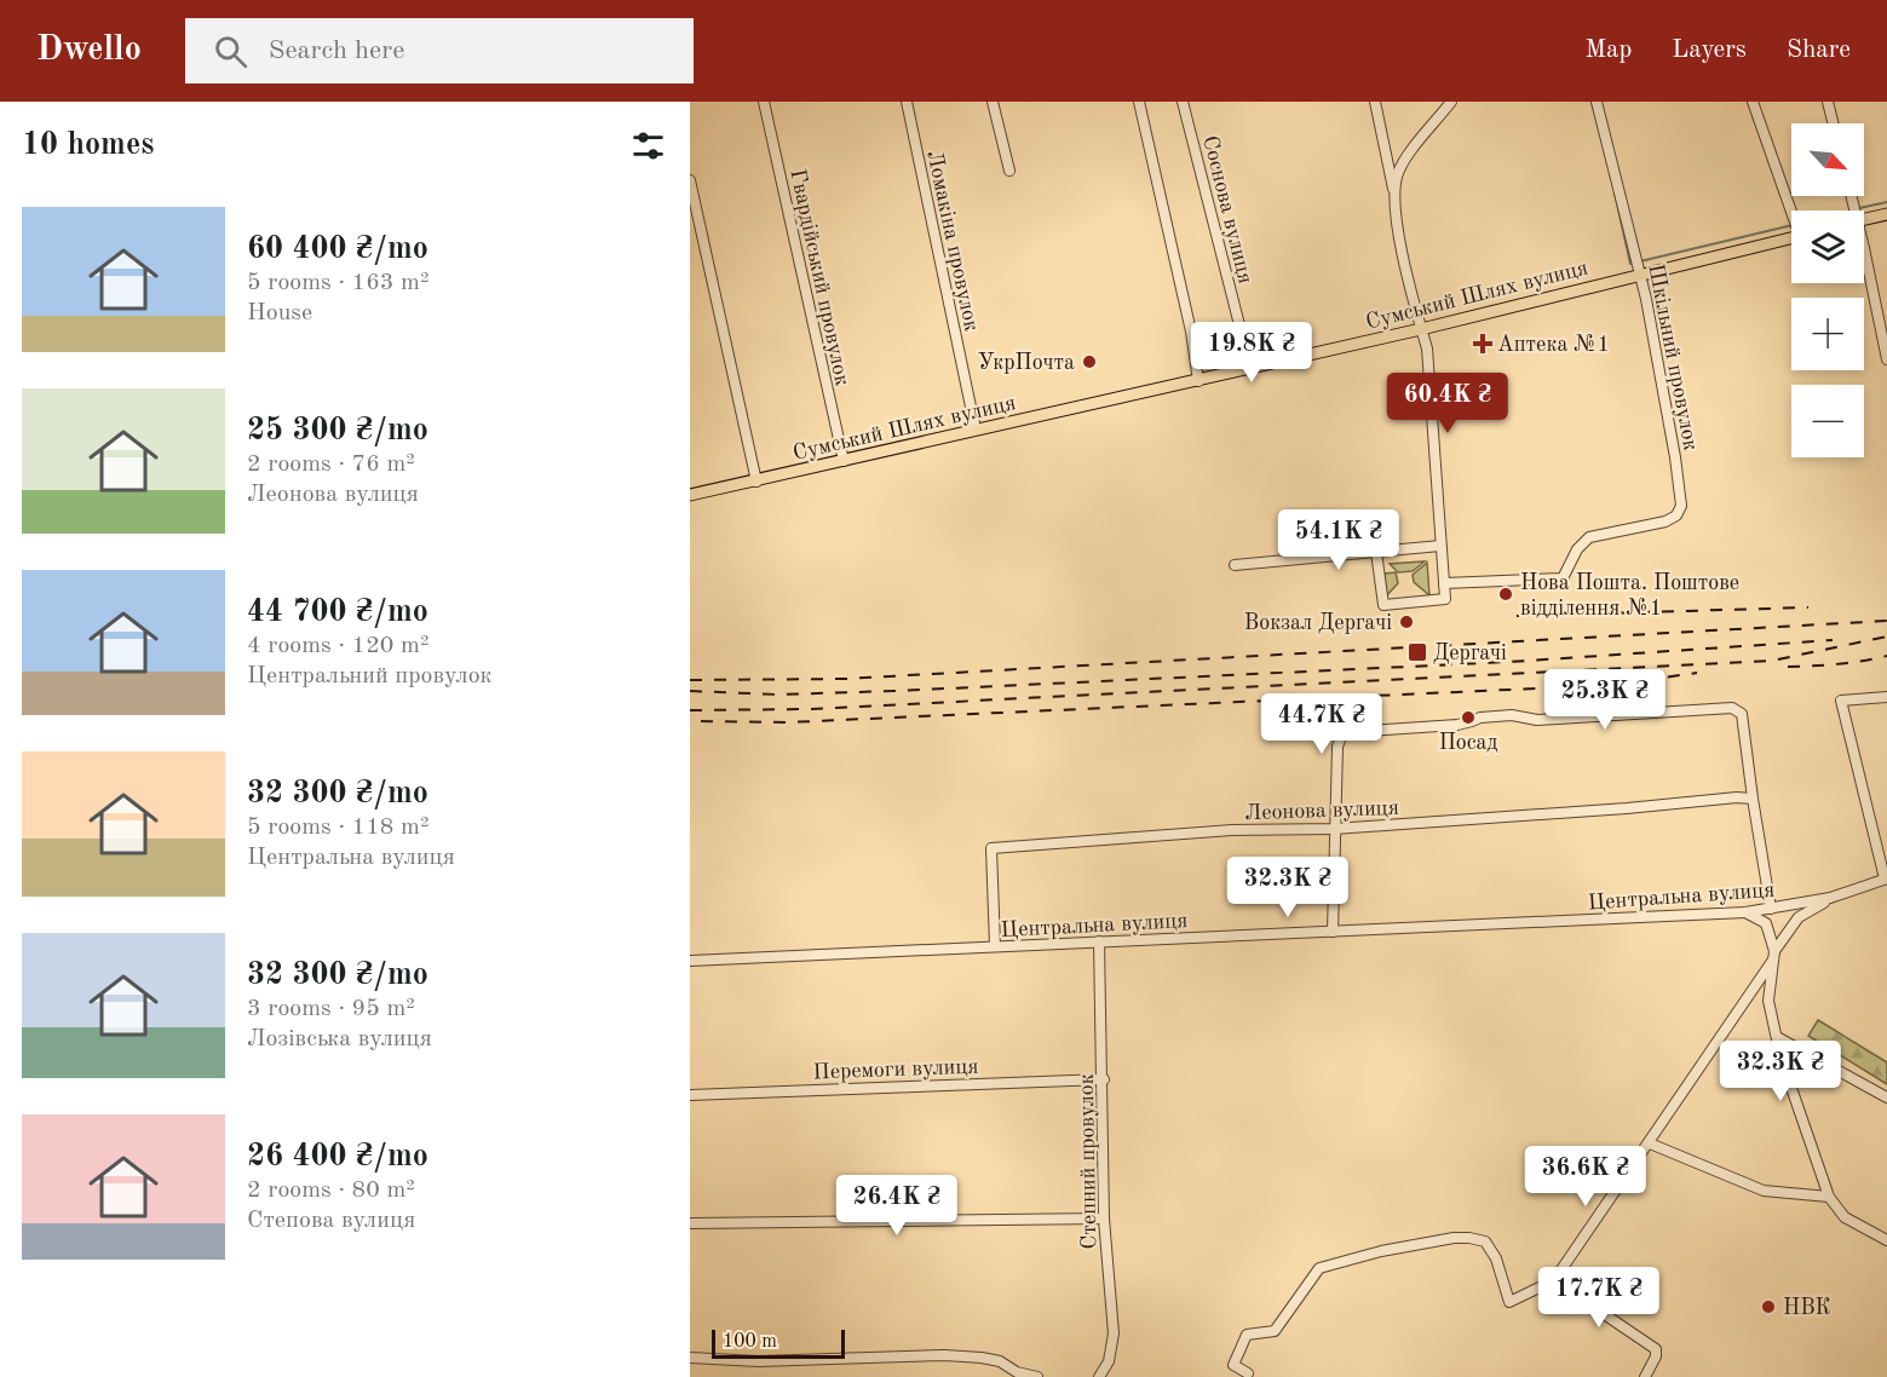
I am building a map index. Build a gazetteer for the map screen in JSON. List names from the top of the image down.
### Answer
{
  "streets": {
    "main road": ["Сумський Шлях вулиця"],
    "street": [
      "Соснова вулиця",
      "Ломакіна провулок",
      "Гвардійський провулок",
      "Шкільний провулок",
      "Леонова вулиця",
      "Центральна вулиця",
      "Перемоги вулиця",
      "Степний провулок"
    ]
  },
  "crossings": [
    ["Соснова вулиця", "Сумський Шлях вулиця"],
    ["Ломакіна провулок", "Сумський Шлях вулиця"],
    ["Гвардійський провулок", "Сумський Шлях вулиця"],
    ["Сумський Шлях вулиця", "Шкільний провулок"],
    ["Леонова вулиця", "Центральна вулиця"],
    ["Центральна вулиця", "Степний провулок"],
    ["Перемоги вулиця", "Степний провулок"]
  ],
  "places": {
    "health": ["Аптека №1"],
    "other": [
      "УкрПочта",
      "Нова Пошта. Поштове відділення №1",
      "Вокзал Дергачі",
      "Посад",
      "НВК"
    ],
    "transit": ["Дергачі"]
  },
  "scale_bar": "100 m",
  "north": "bottom right",
  "page": {
    "header": "Dwello",
    "search": "Search here",
    "nav": ["Map", "Layers", "Share"],
    "heading": "10 homes",
    "map_buttons": ["+", "−"],
    "list": [
      {
        "name": "60 400 ₴/mo",
        "note": "5 rooms · 163 m² · House"
      },
      {
        "name": "25 300 ₴/mo",
        "note": "2 rooms · 76 m² · Леонова вулиця"
      },
      {
        "name": "44 700 ₴/mo",
        "note": "4 rooms · 120 m² · Центральний провулок"
      },
      {
        "name": "32 300 ₴/mo",
        "note": "5 rooms · 118 m² · Центральна вулиця"
      },
      {
        "name": "32 300 ₴/mo",
        "note": "3 rooms · 95 m² · Лозівська вулиця"
      },
      {
        "name": "26 400 ₴/mo",
        "note": "2 rooms · 80 m² · Степова вулиця"
      }
    ],
    "price": [
      "19.8K ₴",
      "60.4K ₴",
      "54.1K ₴",
      "25.3K ₴",
      "44.7K ₴",
      "32.3K ₴",
      "32.3K ₴",
      "36.6K ₴",
      "26.4K ₴",
      "17.7K ₴"
    ],
    "scale": "100 m"
  }
}
